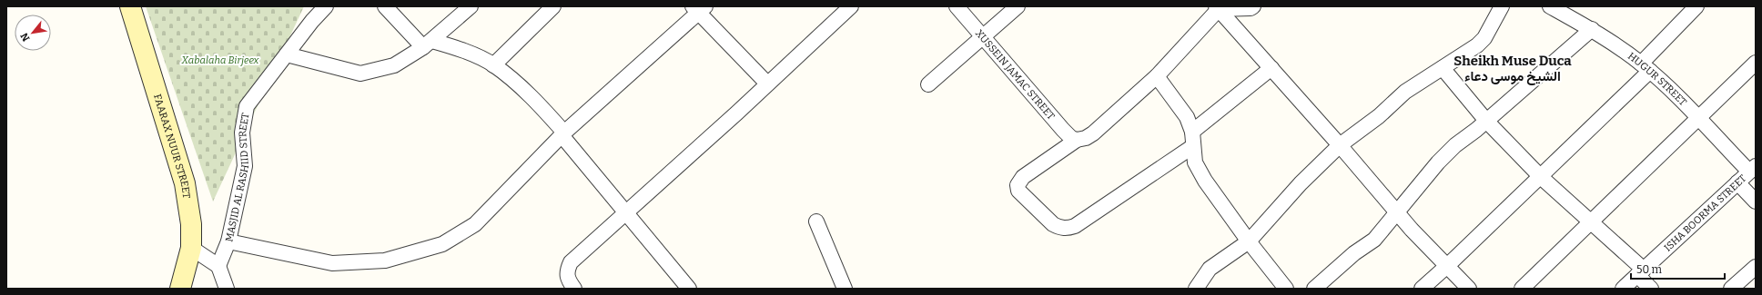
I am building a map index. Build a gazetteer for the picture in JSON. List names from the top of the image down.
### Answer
{
  "streets": {
    "main road": ["FAARAX NUUR STREET"],
    "street": [
      "XUSSEIN JAMAC STREET",
      "HUGUR STREET",
      "MASJID AL RASHIID STREET",
      "ISHA BOORMA STREET"
    ]
  },
  "crossings": [
    ["HUGUR STREET", "ISHA BOORMA STREET"]
  ],
  "districts": ["Sheikh Muse Duca الشيخ موسى دعاء"],
  "parks": ["Xabalaha Birjeex"],
  "scale_bar": "50 m",
  "north": "bottom left"
}
